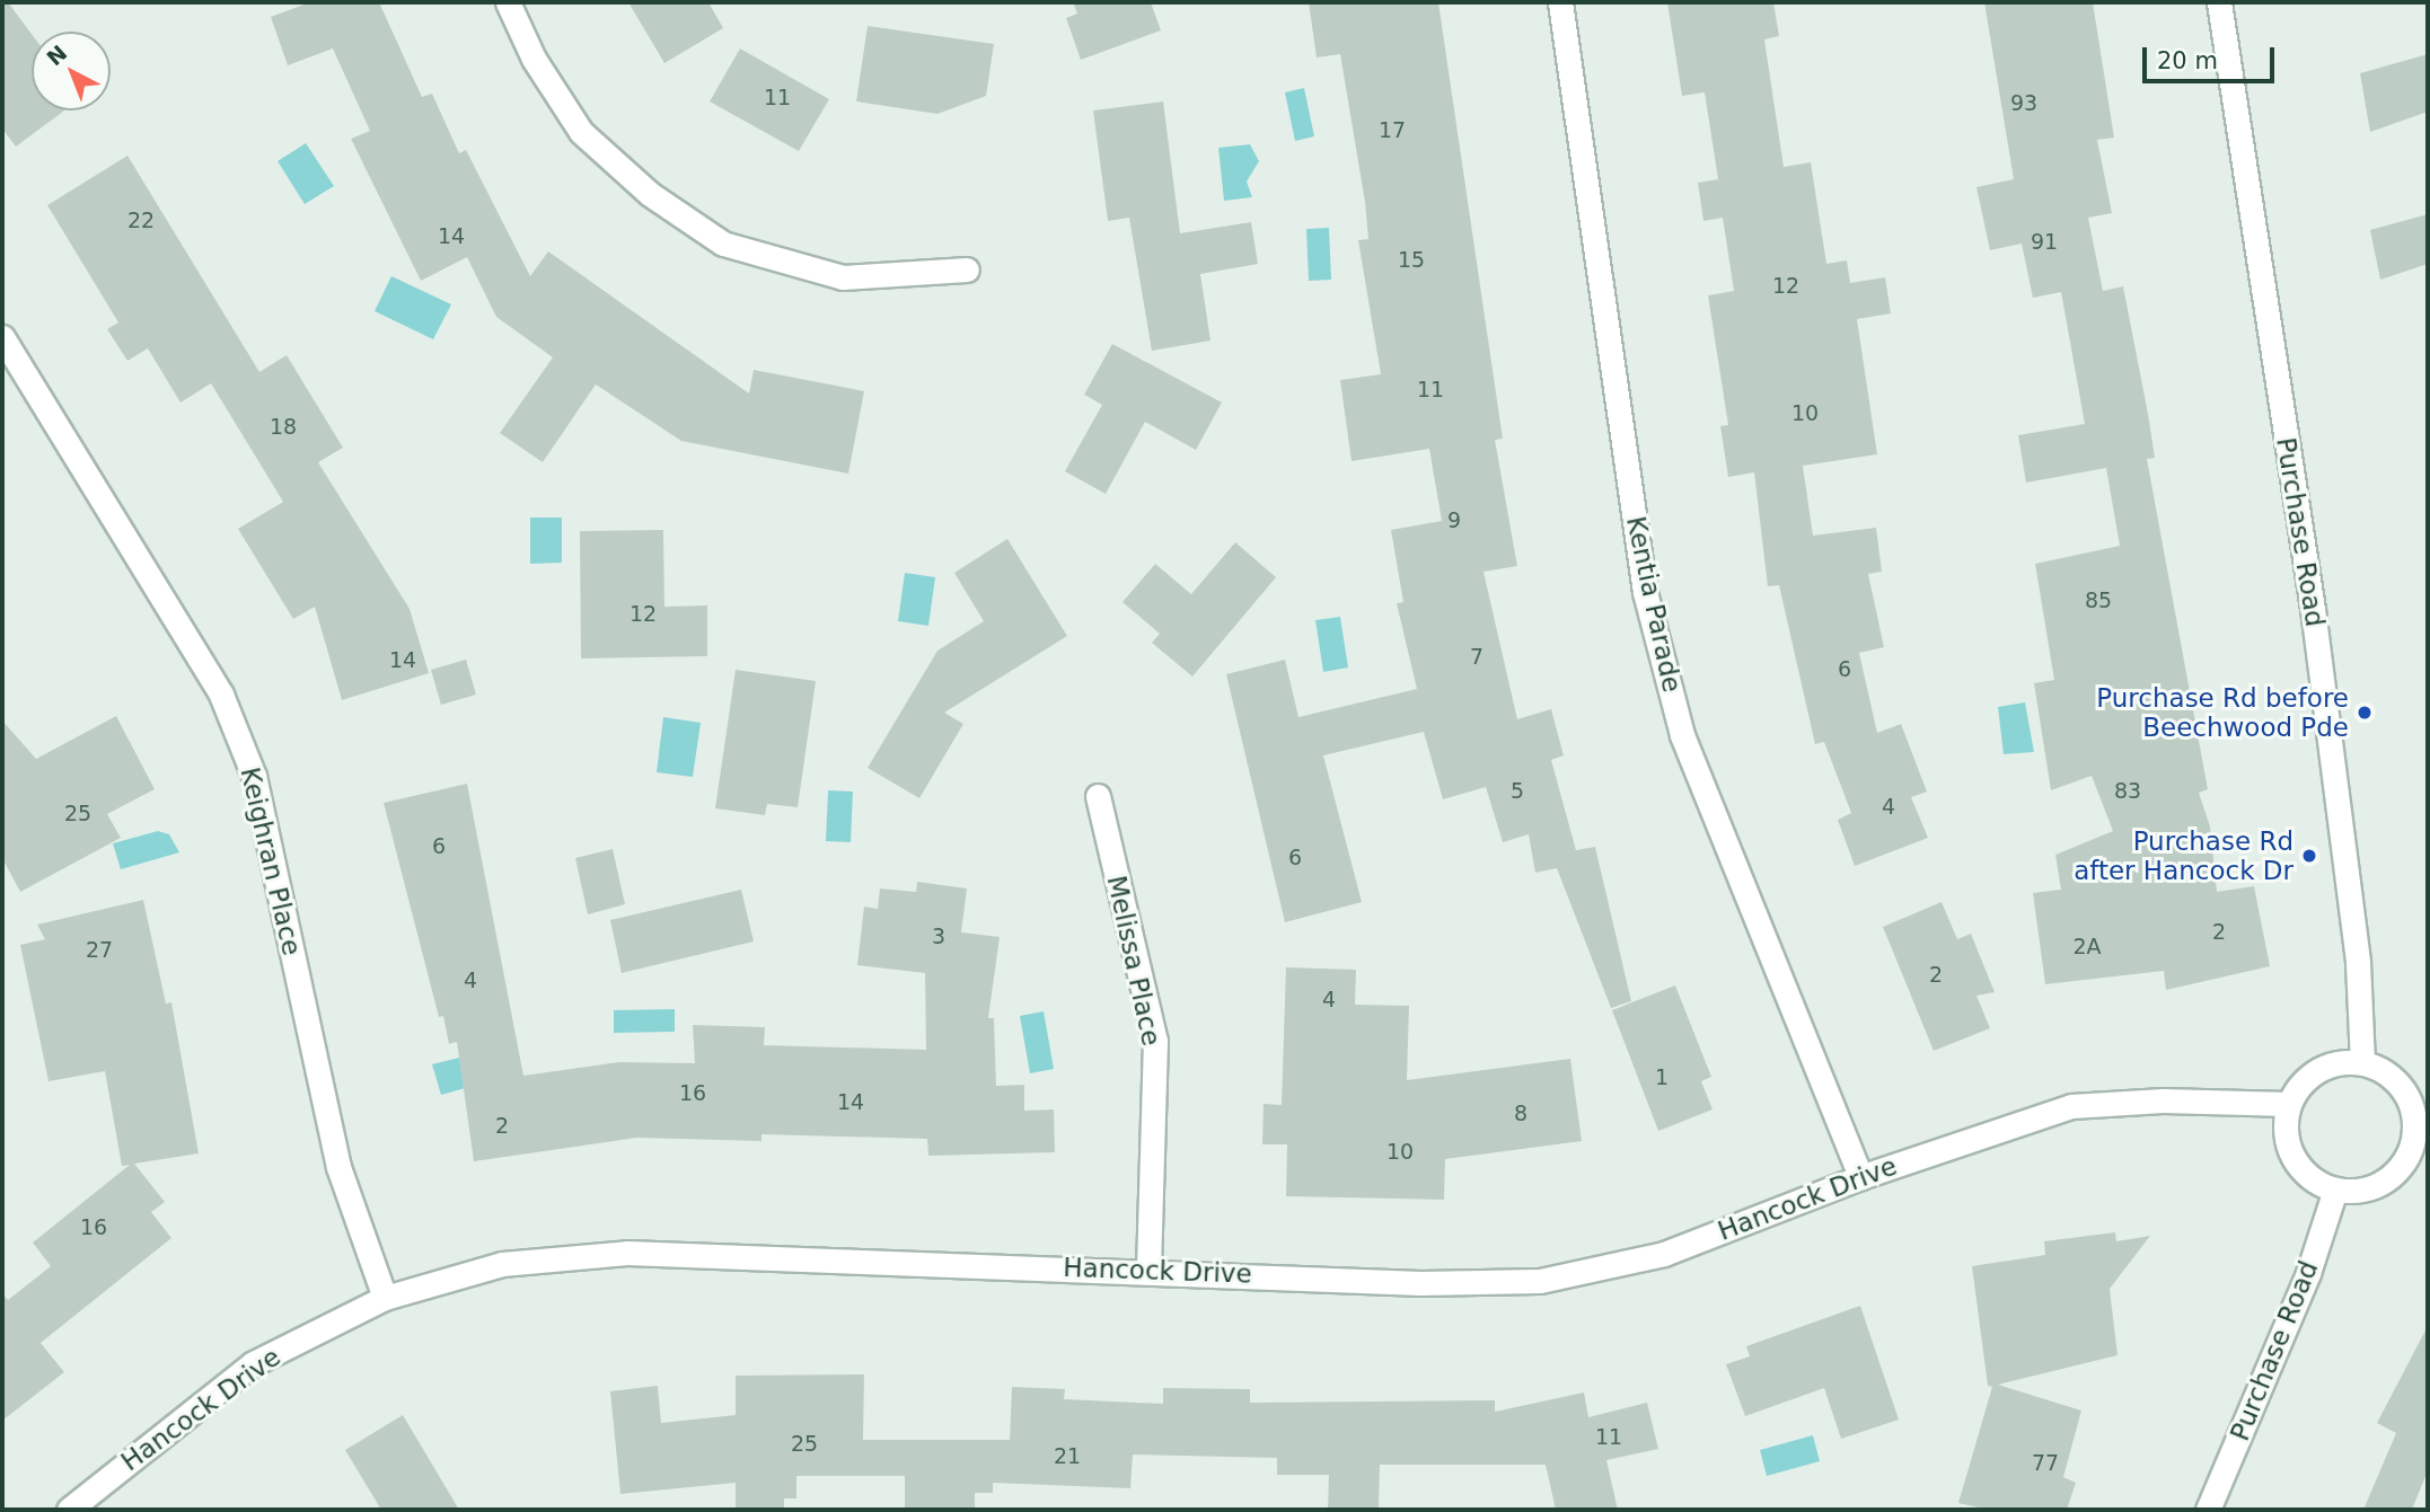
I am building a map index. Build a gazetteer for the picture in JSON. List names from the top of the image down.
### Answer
{
  "streets": {
    "street": [
      "Purchase Road",
      "Kentia Parade",
      "Keighran Place",
      "Melissa Place",
      "Hancock Drive"
    ]
  },
  "crossings": [
    ["Purchase Road", "Hancock Drive"],
    ["Kentia Parade", "Hancock Drive"],
    ["Keighran Place", "Hancock Drive"],
    ["Melissa Place", "Hancock Drive"]
  ],
  "places": ["Purchase Rd before Beechwood Pde", "Purchase Rd after Hancock Dr"],
  "house_numbers": [
    "11",
    "93",
    "17",
    "22",
    "14",
    "91",
    "15",
    "12",
    "11",
    "10",
    "18",
    "9",
    "85",
    "12",
    "7",
    "14",
    "6",
    "5",
    "83",
    "4",
    "25",
    "6",
    "6",
    "2",
    "3",
    "2A",
    "27",
    "2",
    "4",
    "4",
    "1",
    "16",
    "14",
    "8",
    "2",
    "10",
    "16",
    "11",
    "25",
    "21",
    "77"
  ],
  "scale_bar": "20 m",
  "north": "top left"
}
